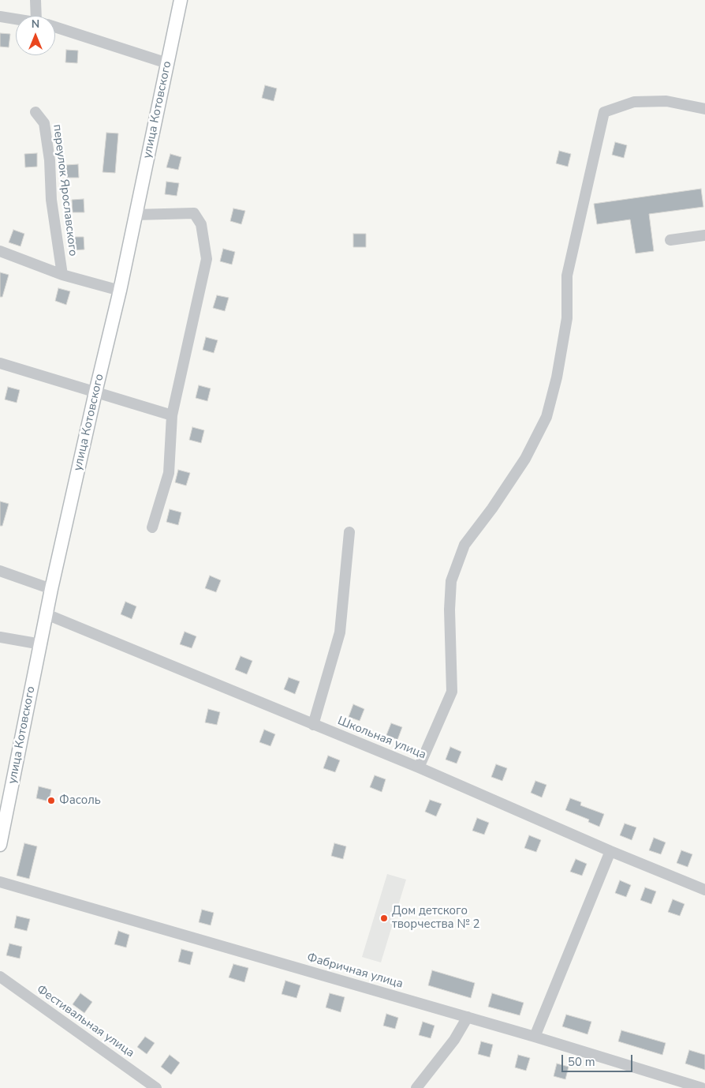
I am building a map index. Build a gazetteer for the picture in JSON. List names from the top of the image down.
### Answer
{
  "streets": {
    "main road": ["улица Котовского"],
    "street": [
      "переулок Ярославского",
      "Школьная улица",
      "Фабричная улица",
      "Фестивальная улица"
    ]
  },
  "crossings": [
    ["улица Котовского", "Школьная улица"]
  ],
  "places": ["Фасоль", "Дом детского творчества № 2"],
  "scale_bar": "50 m",
  "north": "top"
}
